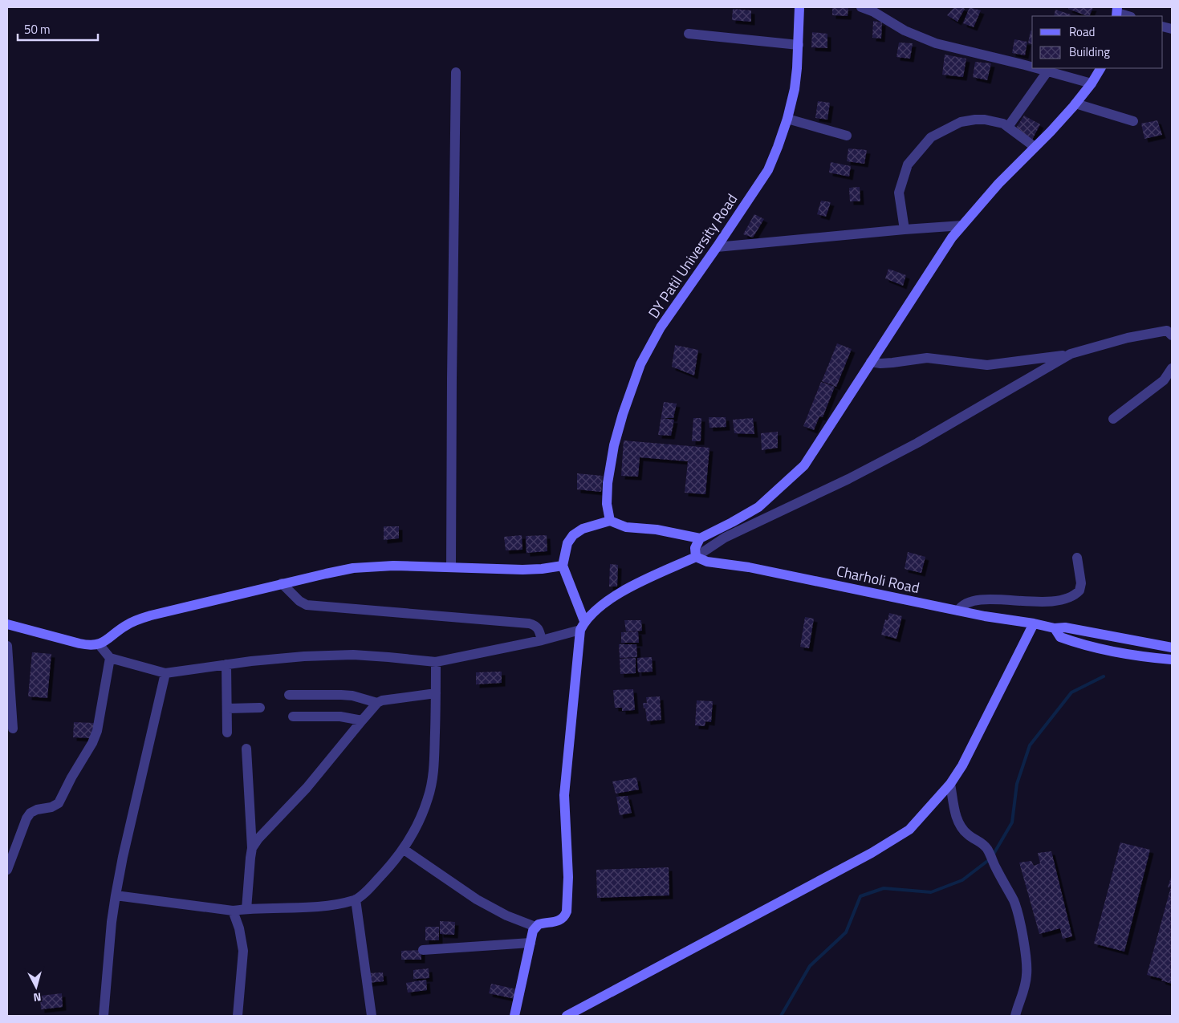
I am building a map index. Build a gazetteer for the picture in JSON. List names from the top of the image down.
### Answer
{
  "streets": {
    "street": ["DY Patil University Road", "Charholi Road"]
  },
  "legend": ["Road", "Building"],
  "scale_bar": "50 m",
  "north": "bottom"
}
